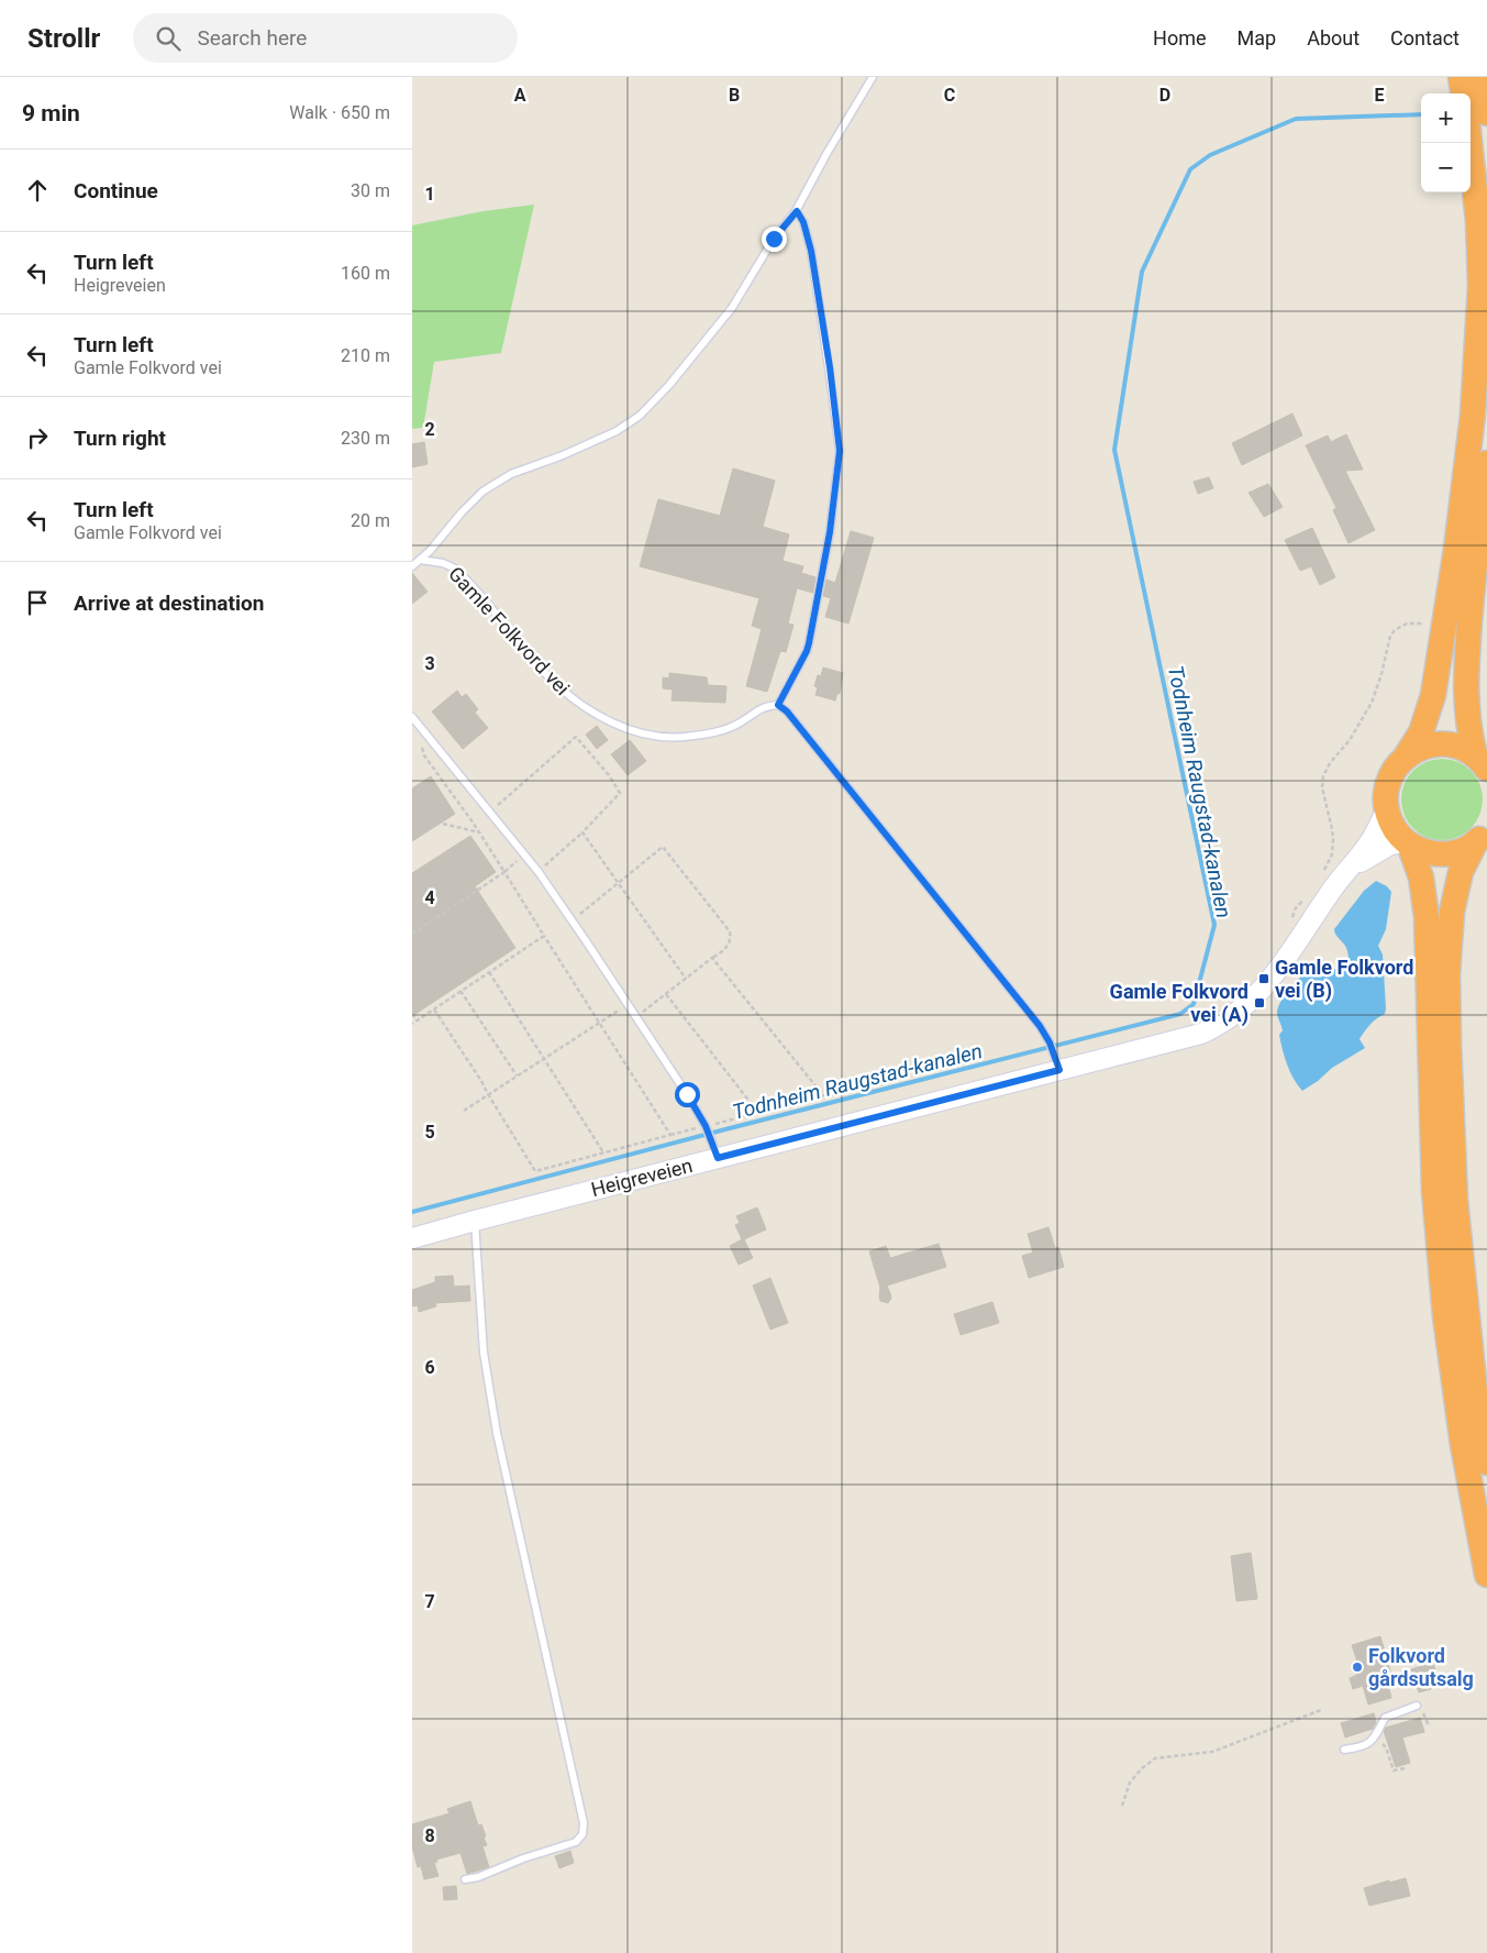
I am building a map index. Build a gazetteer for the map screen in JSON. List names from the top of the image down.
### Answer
{
  "streets": {
    "main road": ["Heigreveien"],
    "lane": ["Gamle Folkvord vei"]
  },
  "water": ["Todnheim Raugstad-kanalen"],
  "places": {
    "transit": ["Gamle Folkvord vei (B)", "Gamle Folkvord vei (A)"],
    "other": ["Folkvord gårdsutsalg"]
  },
  "page": {
    "header": "Strollr",
    "search": "Search here",
    "nav": [
      "Home",
      "Map",
      "About",
      "Contact"
    ],
    "heading": ["9 min", "Walk · 650 m"],
    "map_buttons": ["+", "−"],
    "list": [
      ["Continue", "30 m"],
      ["Turn left", "Heigreveien", "160 m"],
      ["Turn left", "Gamle Folkvord vei", "210 m"],
      ["Turn right", "230 m"],
      ["Turn left", "Gamle Folkvord vei", "20 m"],
      "Arrive at destination"
    ]
  },
  "grid": {
    "columns": [
      "A",
      "B",
      "C",
      "D",
      "E"
    ],
    "rows": [
      "1",
      "2",
      "3",
      "4",
      "5",
      "6",
      "7",
      "8"
    ]
  }
}
